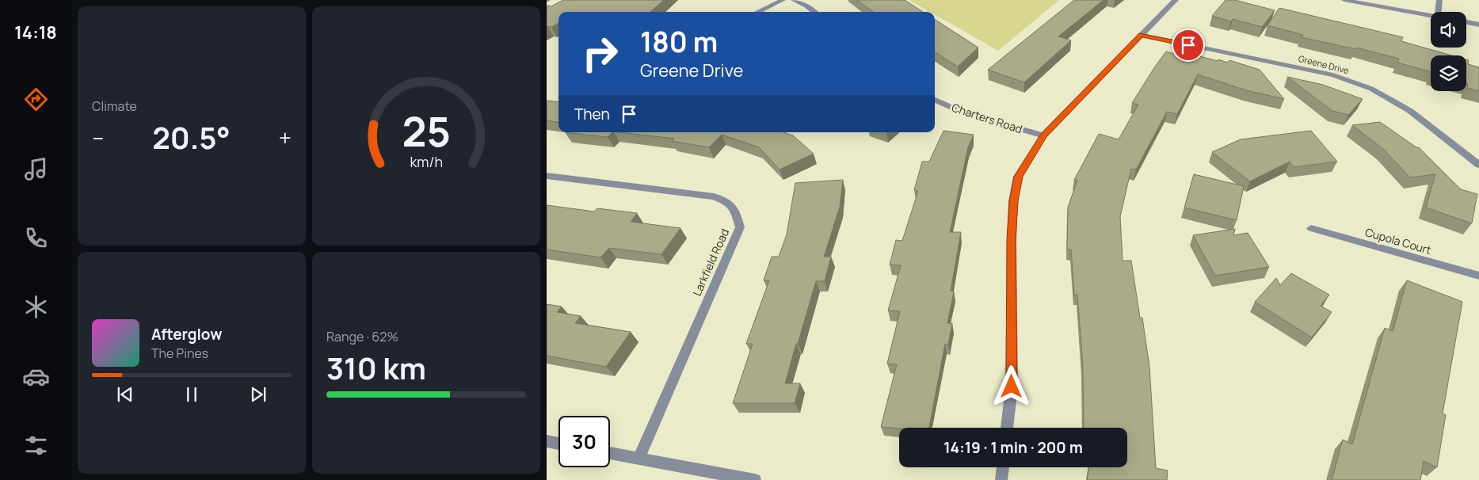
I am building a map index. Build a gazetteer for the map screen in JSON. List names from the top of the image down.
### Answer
{
  "streets": {
    "street": [
      "Greene Drive",
      "Charters Road",
      "Cupola Court",
      "Larkfield Road"
    ]
  },
  "page": {
    "tabs": "14:18",
    "tile": [
      "Climate",
      ["Range · 62%", "310 km"]
    ],
    "turn": ["180 m", "Greene Drive"],
    "then": "Then",
    "heat": ["−", "20.5°", "+"],
    "song": ["Afterglow", "The Pines"],
    "limit": "30",
    "trip": "14:19 · 1 min · 200 m",
    "gauge": ["25", "km/h"]
  }
}
